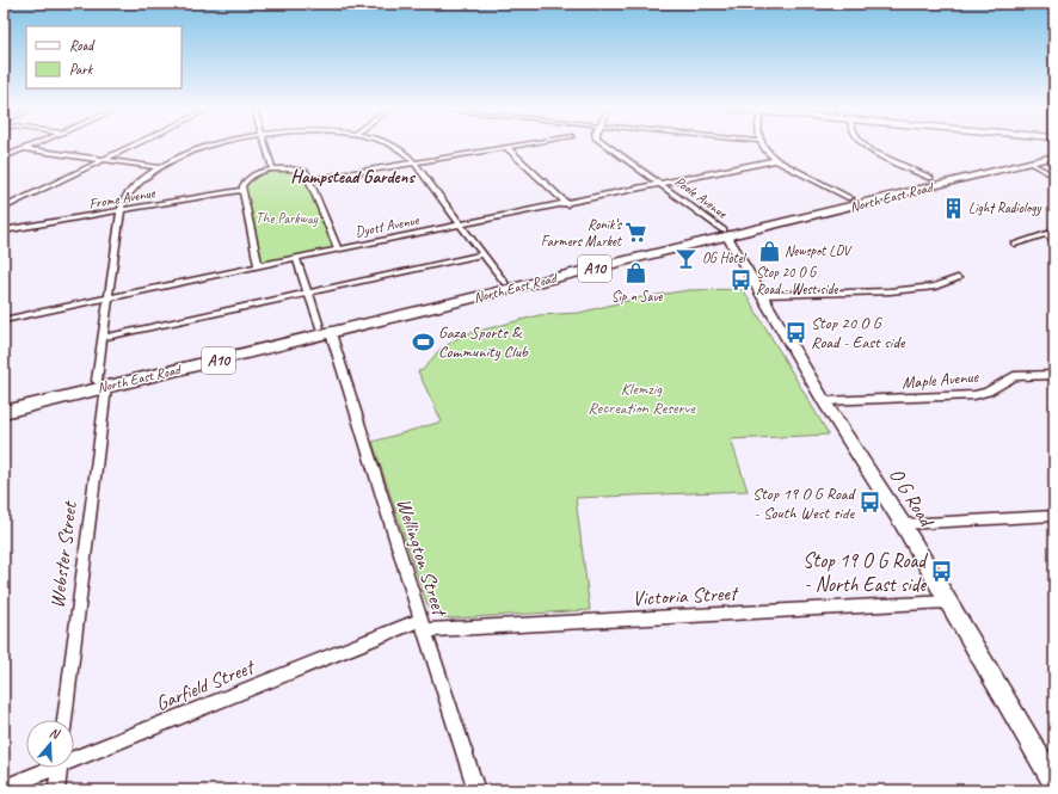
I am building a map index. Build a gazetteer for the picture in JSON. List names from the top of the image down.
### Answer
{
  "streets": {
    "highway": ["North East Road", "A10"],
    "main road": ["O G Road"],
    "street": [
      "Poole Avenue",
      "Frome Avenue",
      "Dyott Avenue",
      "Maple Avenue",
      "Webster Street",
      "Wellington Street",
      "Victoria Street",
      "Garfield Street"
    ]
  },
  "crossings": [
    ["Poole Avenue", "North East Road"],
    ["Poole Avenue", "Dyott Avenue"],
    ["Poole Avenue", "O G Road"],
    ["North East Road", "O G Road"],
    ["North East Road", "Webster Street"],
    ["North East Road", "Wellington Street"],
    ["Frome Avenue", "Webster Street"],
    ["Dyott Avenue", "Webster Street"],
    ["Dyott Avenue", "Wellington Street"],
    ["Maple Avenue", "O G Road"],
    ["O G Road", "Victoria Street"],
    ["Wellington Street", "Victoria Street"],
    ["Wellington Street", "Garfield Street"],
    ["Victoria Street", "Garfield Street"]
  ],
  "districts": ["Hampstead Gardens"],
  "parks": ["The Parkway", "Klemzig Recreation Reserve"],
  "places": {
    "building": ["Light Radiology"],
    "supermarket": ["Ronik’s Farmers Market"],
    "shop": ["Newspot LDV", "Sip n Save"],
    "bar": ["OG Hotel"],
    "bus stop": [
      "Stop 20 O G Road - West side",
      "Stop 20 O G Road - East side",
      "Stop 19 O G Road - South West side",
      "Stop 19 O G Road - North East side"
    ],
    "sports": ["Gaza Sports & Community Club"]
  },
  "legend": ["Road", "Park"],
  "north": "top"
}
